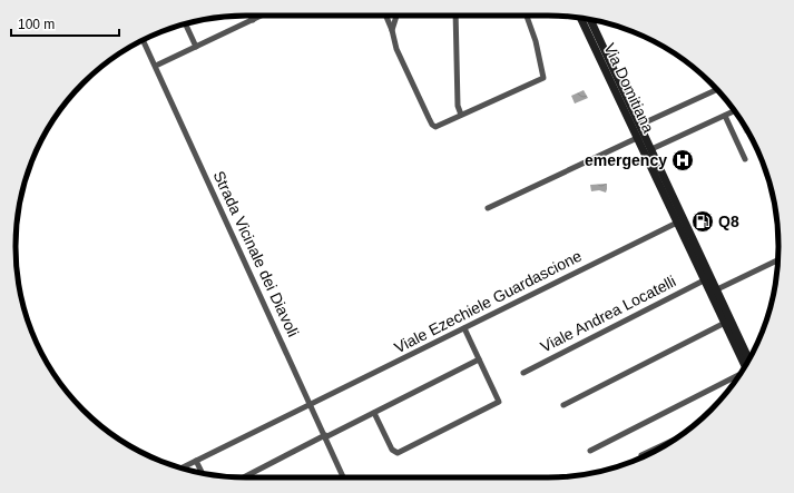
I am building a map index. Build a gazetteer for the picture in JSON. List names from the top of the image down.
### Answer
{
  "streets": {
    "main road": ["Via Domitiana"],
    "street": ["Strada Vicinale dei Diavoli", "Viale Ezechiele Guardascione", "Viale Andrea Locatelli"]
  },
  "crossings": [
    ["Via Domitiana", "Viale Ezechiele Guardascione"],
    ["Via Domitiana", "Viale Andrea Locatelli"],
    ["Strada Vicinale dei Diavoli", "Viale Ezechiele Guardascione"]
  ],
  "places": {
    "hospital": ["emergency"],
    "fuel station": ["Q8"]
  },
  "scale_bar": "100 m"
}
